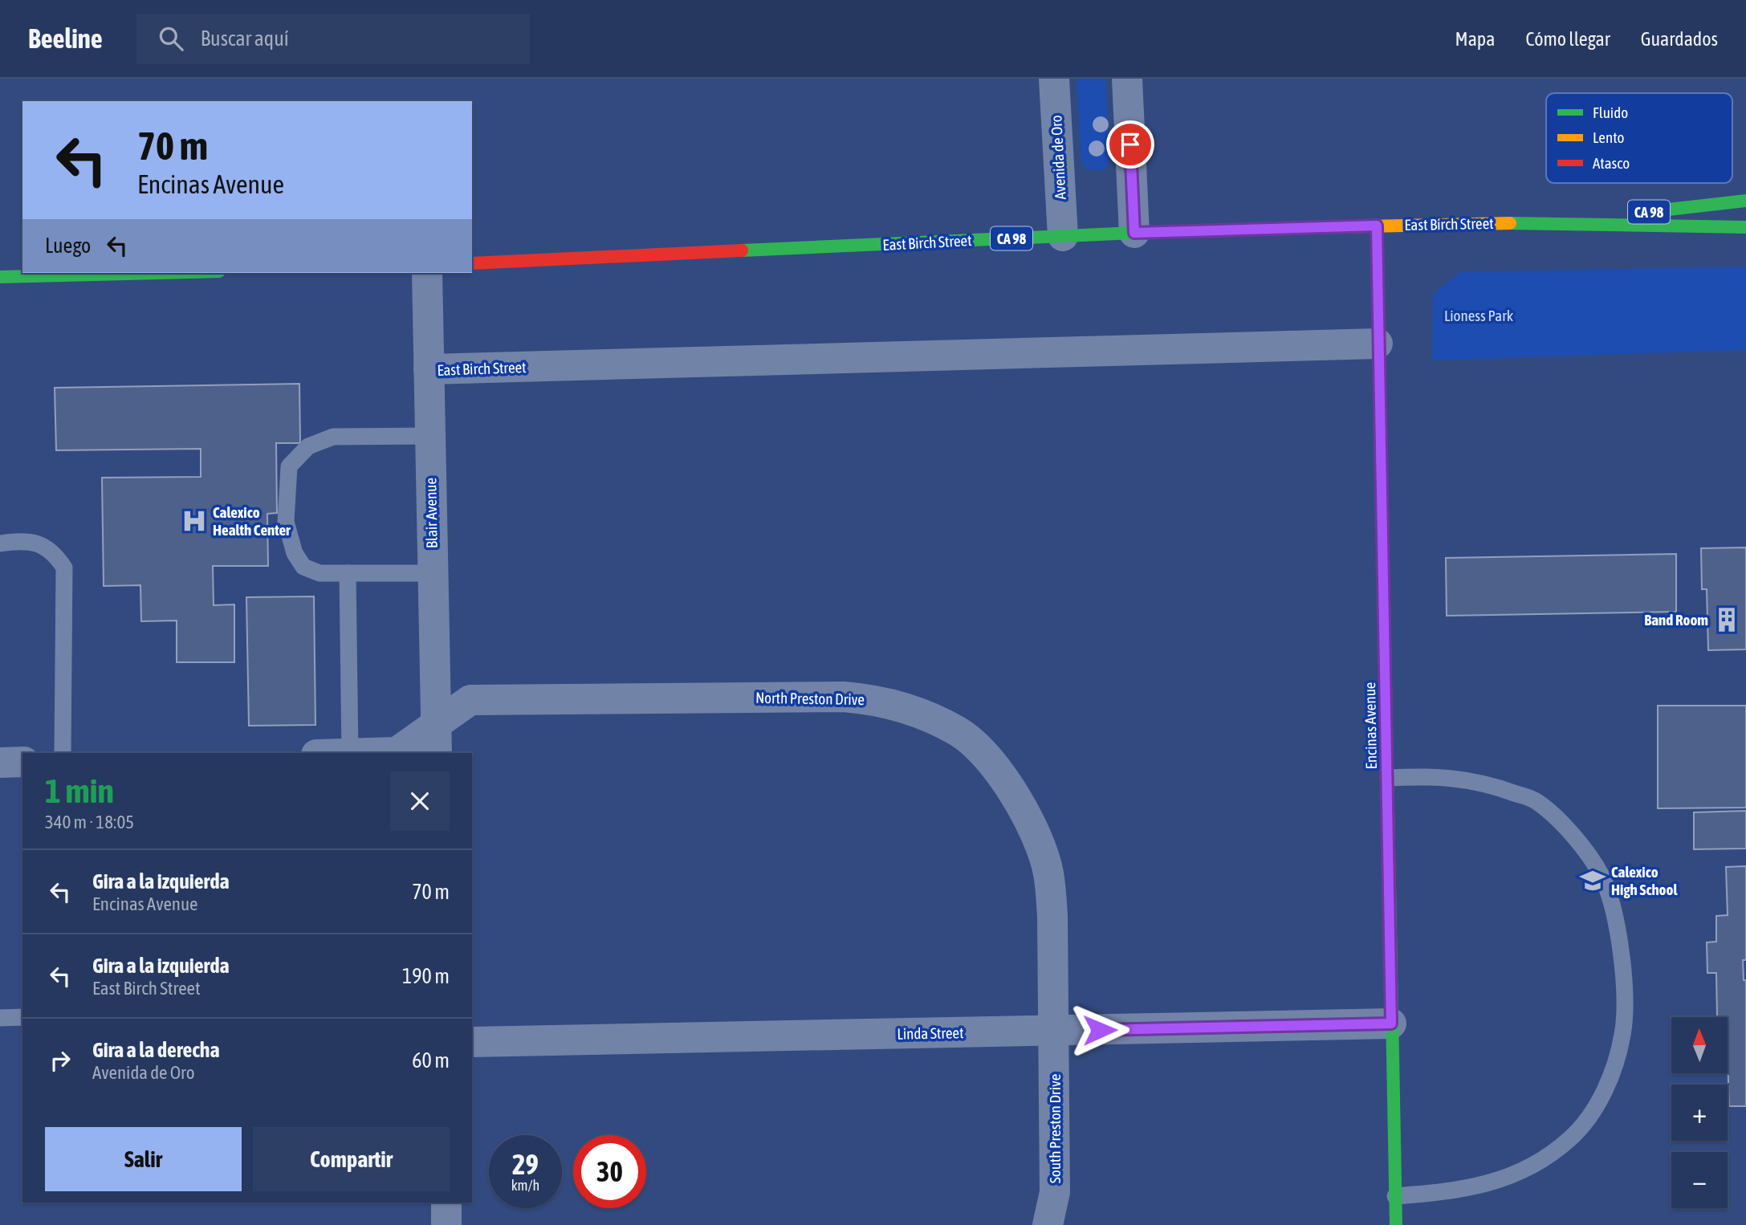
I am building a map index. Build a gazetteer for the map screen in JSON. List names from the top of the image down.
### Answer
{
  "streets": {
    "main road": ["CA 98", "East Birch Street", "Encinas Avenue"],
    "street": [
      "Avenida de Oro",
      "Blair Avenue",
      "North Preston Drive",
      "Linda Street",
      "South Preston Drive"
    ]
  },
  "crossings": [
    ["Avenida de Oro", "East Birch Street"],
    ["East Birch Street", "Blair Avenue"],
    ["East Birch Street", "Encinas Avenue"],
    ["Blair Avenue", "North Preston Drive"],
    ["North Preston Drive", "Linda Street"],
    ["North Preston Drive", "South Preston Drive"],
    ["Encinas Avenue", "Linda Street"],
    ["Linda Street", "South Preston Drive"]
  ],
  "parks": ["Lioness Park"],
  "places": {
    "hospital": ["Calexico Health Center"],
    "building": ["Band Room"],
    "school or university": ["Calexico High School"]
  },
  "legend": ["Fluido", "Lento", "Atasco"],
  "north": "top",
  "page": {
    "header": "Beeline",
    "search": "Buscar aquí",
    "nav": ["Mapa", "Cómo llegar", "Guardados"],
    "turn": ["70 m", "Encinas Avenue"],
    "then": "Luego",
    "heading": ["1 min", "340 m · 18:05"],
    "list": [
      {
        "name": "Gira a la izquierda",
        "note": "Encinas Avenue",
        "value": "70 m"
      },
      {
        "name": "Gira a la izquierda",
        "note": "East Birch Street",
        "value": "190 m"
      },
      {
        "name": "Gira a la derecha",
        "note": "Avenida de Oro",
        "value": "60 m"
      }
    ],
    "map_buttons": ["+", "−"],
    "buttons": ["Salir", "Compartir"],
    "speed": "29 km/h",
    "limit": "30"
  }
}
